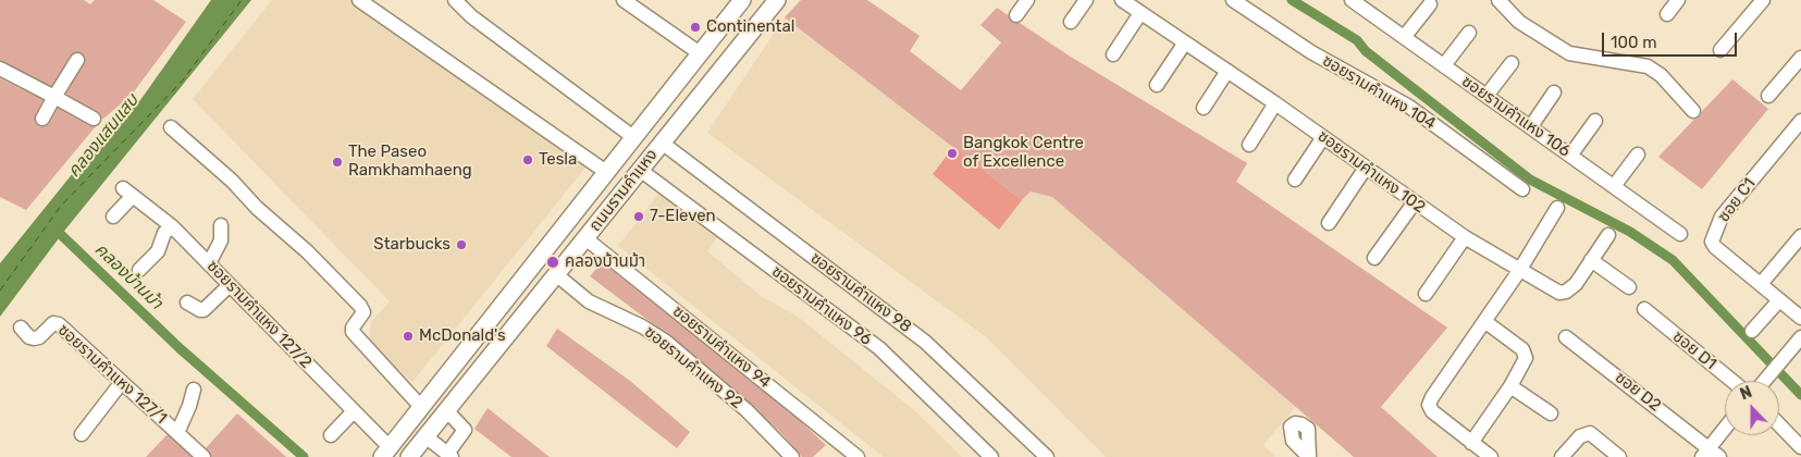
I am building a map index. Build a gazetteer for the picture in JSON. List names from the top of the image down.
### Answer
{
  "streets": {
    "main road": ["ถนนรามคำแหง"],
    "street": [
      "ซอยรามคําแหง 104",
      "ซอยรามคําแหง 106",
      "ซอยรามคําแหง 102",
      "ซอย C1",
      "ซอยรามคําแหง 98",
      "ซอยรามคําแหง 96",
      "ซอยรามคำแหง 127/2",
      "ซอยรามคําแหง 94",
      "ซอย D1",
      "ซอยรามคําแหง 92",
      "ซอยรามคำแหง 127/1",
      "ซอย D2"
    ]
  },
  "crossings": [
    ["ถนนรามคำแหง", "ซอยรามคําแหง 98"],
    ["ถนนรามคำแหง", "ซอยรามคําแหง 96"],
    ["ถนนรามคำแหง", "ซอยรามคำแหง 127/2"],
    ["ถนนรามคำแหง", "ซอยรามคําแหง 94"],
    ["ถนนรามคำแหง", "ซอยรามคําแหง 92"]
  ],
  "water": ["คลองแสนแสบ", "คลองบ้านม้า"],
  "places": [
    "Continental",
    "Bangkok Centre of Excellence",
    "Tesla",
    "The Paseo Ramkhamhaeng",
    "7-Eleven",
    "Starbucks",
    "คลองบ้านม้า",
    "McDonald's"
  ],
  "scale_bar": "100 m",
  "north": "top"
}
